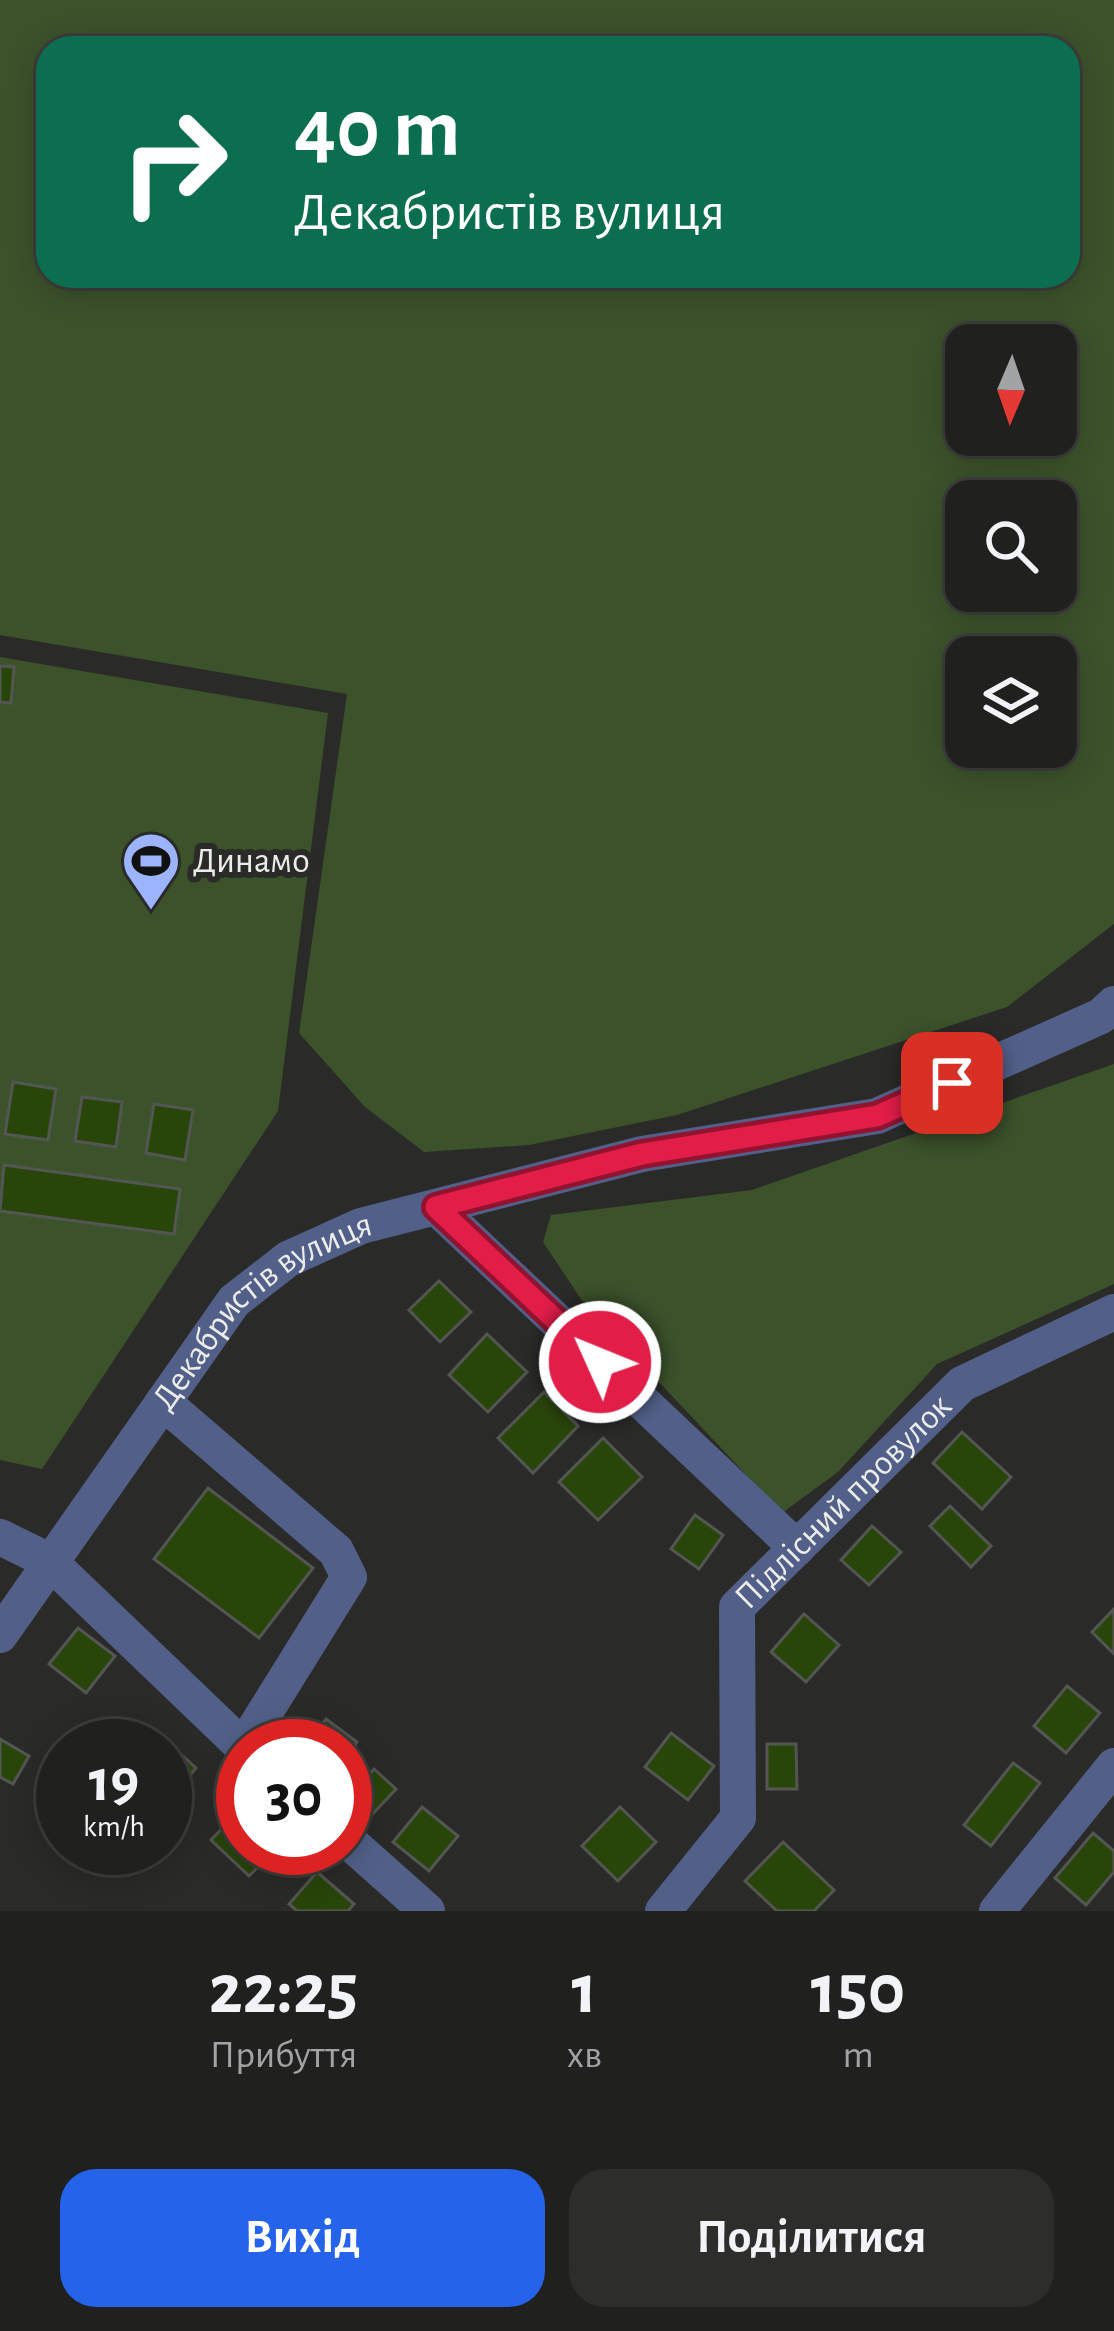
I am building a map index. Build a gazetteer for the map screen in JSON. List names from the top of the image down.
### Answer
{
  "streets": {
    "street": ["Декабристів вулиця", "Підлісний провулок"]
  },
  "places": {
    "sports": ["Динамо"]
  },
  "north": "bottom",
  "page": {
    "turn": ["40 m", "Декабристів вулиця"],
    "speed": "19 km/h",
    "limit": "30",
    "eta": [
      "22:25",
      "Прибуття",
      "1",
      "хв",
      "150",
      "m"
    ],
    "buttons": ["Вихід", "Поділитися"]
  }
}
